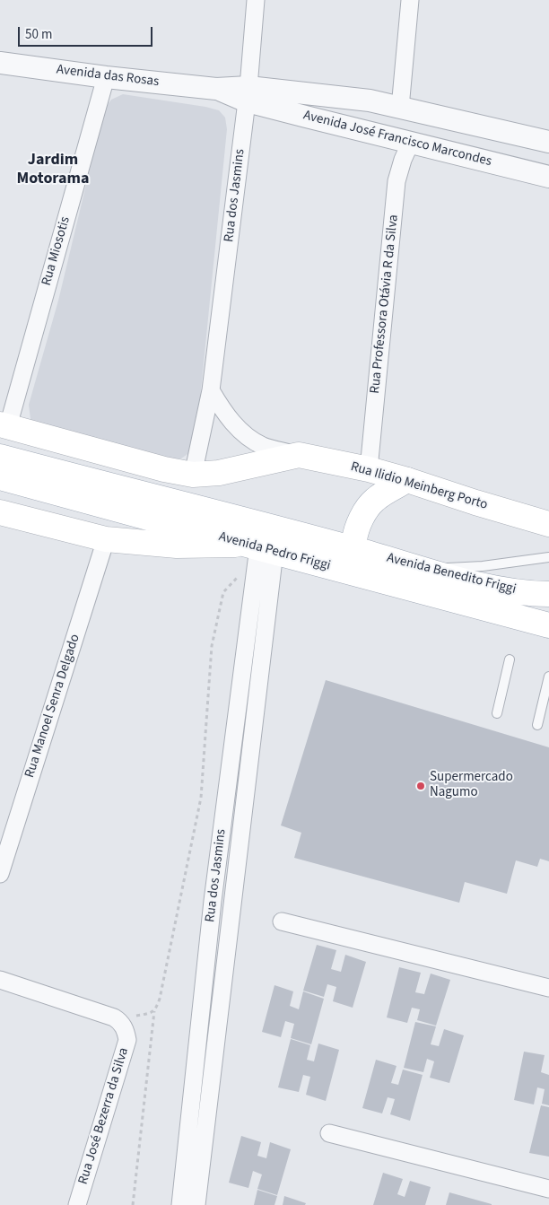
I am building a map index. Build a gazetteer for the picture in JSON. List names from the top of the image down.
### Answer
{
  "streets": {
    "main road": ["Rua Ilidio Meinberg Porto", "Avenida Pedro Friggi", "Avenida Benedito Friggi"],
    "street": [
      "Avenida das Rosas",
      "Avenida José Francisco Marcondes",
      "Rua dos Jasmins",
      "Rua Miosotis",
      "Rua Professora Otávia R da Silva",
      "Rua Manoel Senra Delgado",
      "Rua José Bezerra da Silva"
    ]
  },
  "crossings": [
    ["Avenida das Rosas", "Avenida José Francisco Marcondes"],
    ["Avenida das Rosas", "Rua dos Jasmins"],
    ["Avenida das Rosas", "Rua Miosotis"],
    ["Avenida José Francisco Marcondes", "Rua dos Jasmins"],
    ["Avenida José Francisco Marcondes", "Rua Professora Otávia R da Silva"],
    ["Rua dos Jasmins", "Rua Ilidio Meinberg Porto"],
    ["Rua dos Jasmins", "Avenida Pedro Friggi"],
    ["Rua Miosotis", "Rua Ilidio Meinberg Porto"],
    ["Rua Professora Otávia R da Silva", "Rua Ilidio Meinberg Porto"],
    ["Avenida Pedro Friggi", "Avenida Benedito Friggi"]
  ],
  "districts": ["Jardim Motorama"],
  "places": ["Supermercado Nagumo"],
  "scale_bar": "50 m"
}
